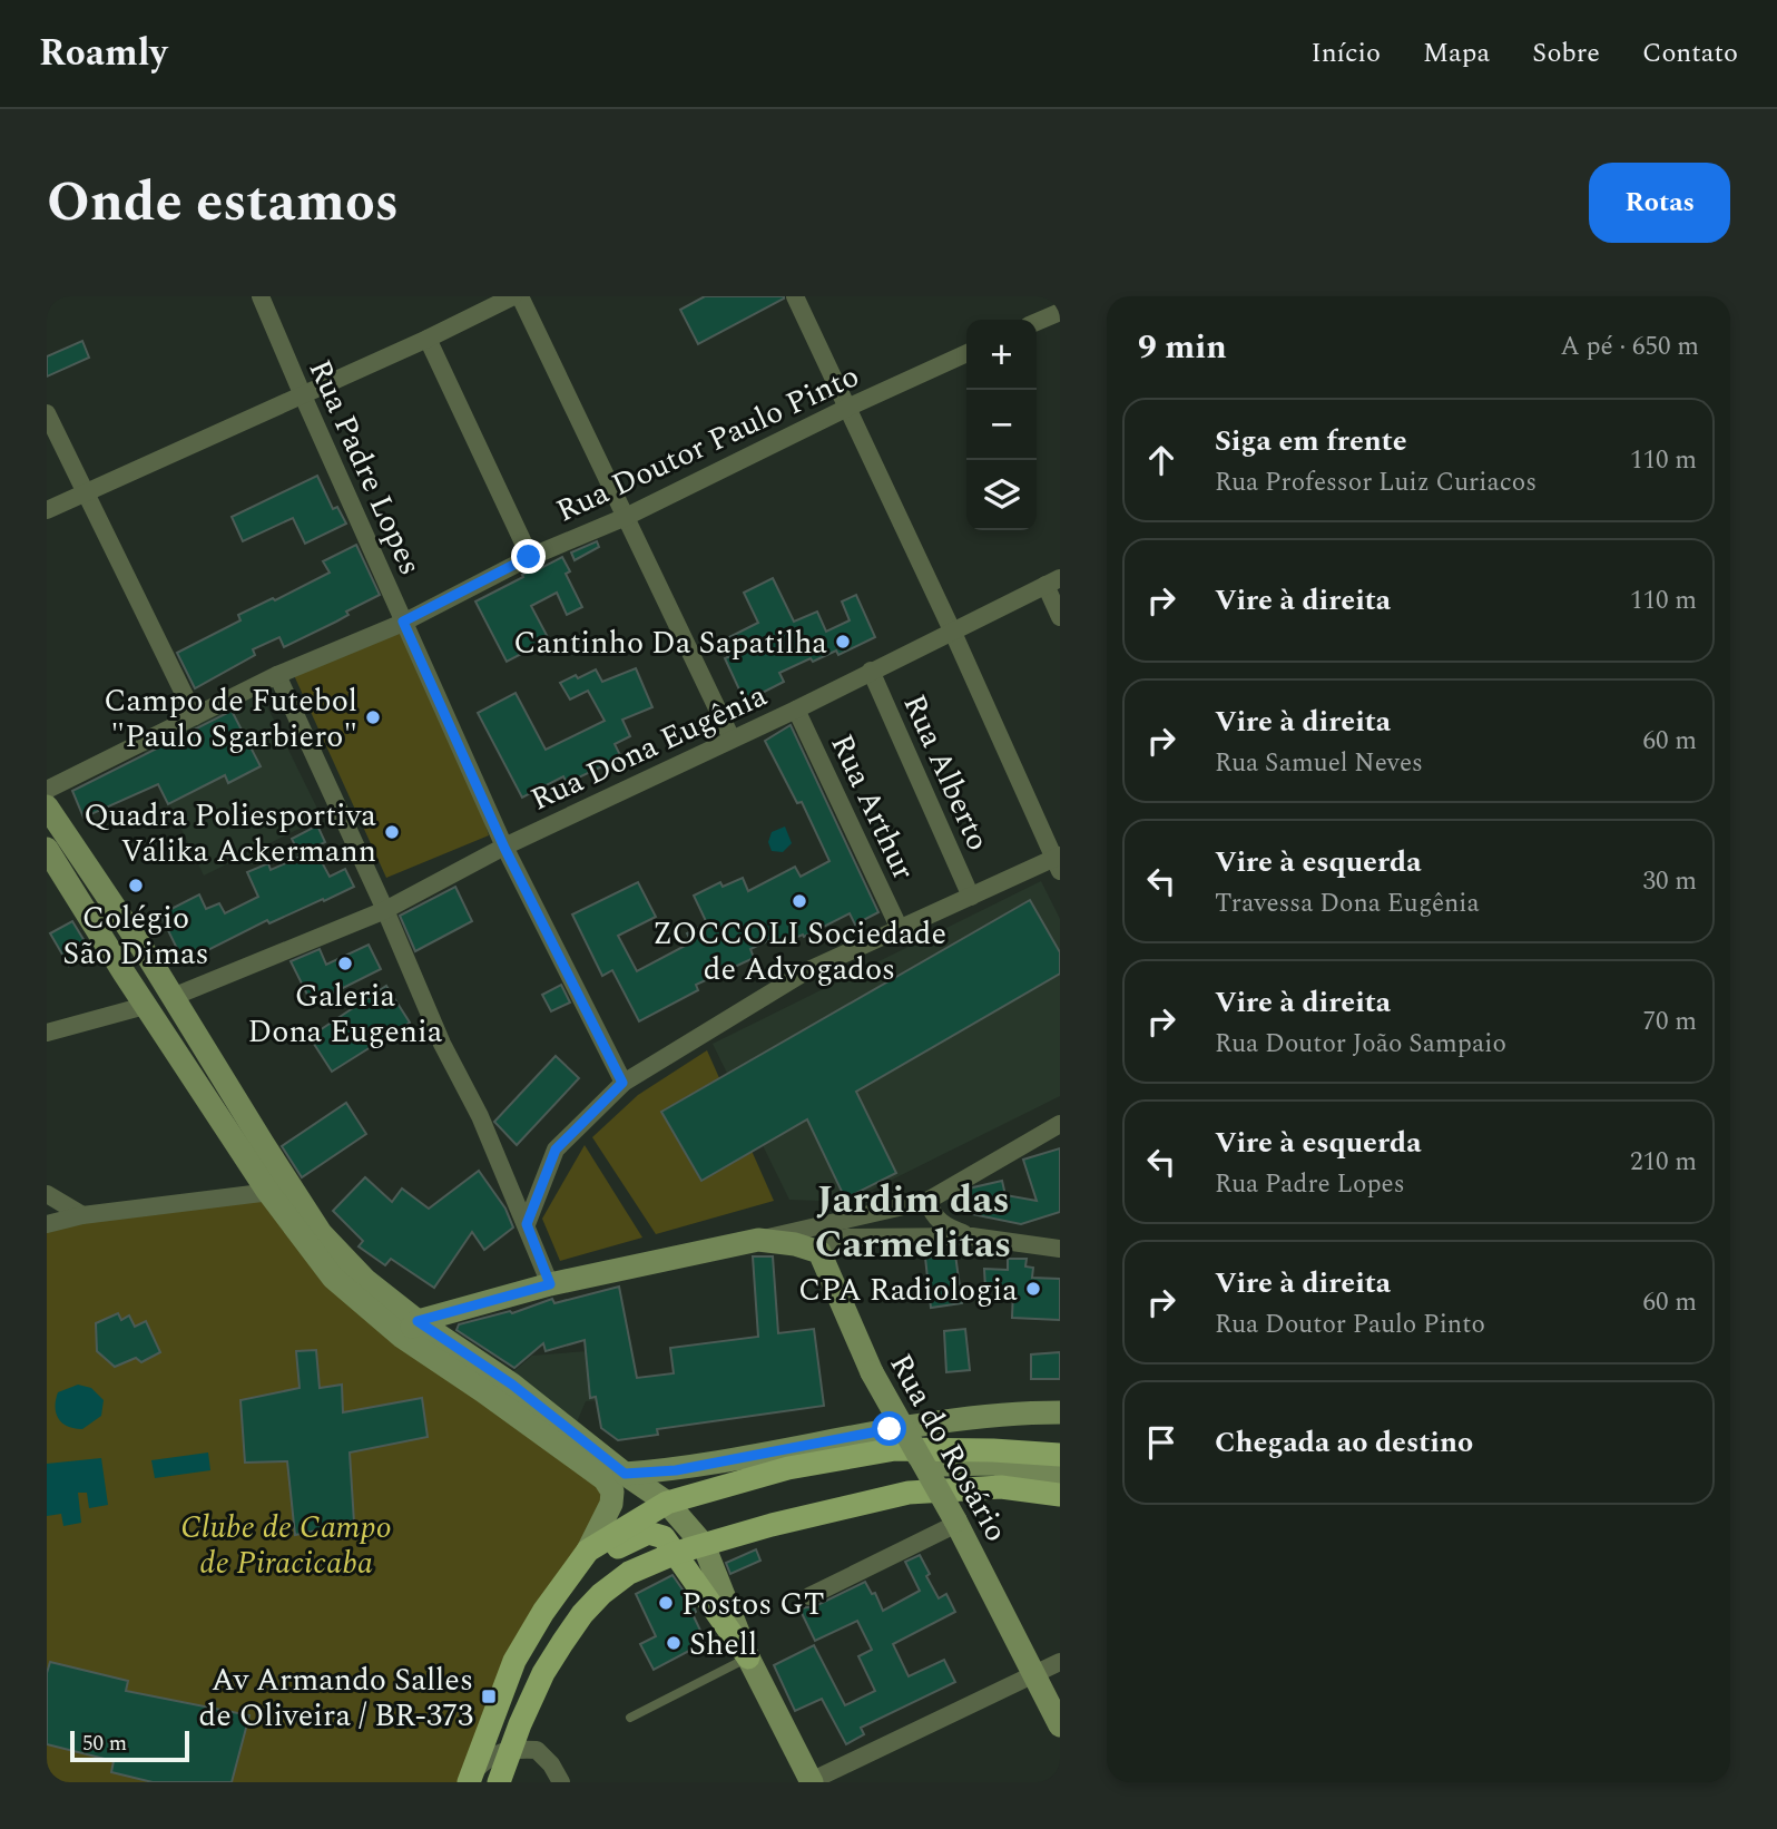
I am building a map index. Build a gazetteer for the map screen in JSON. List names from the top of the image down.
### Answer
{
  "streets": {
    "main road": ["Rua do Rosário"],
    "street": [
      "Rua Doutor Paulo Pinto",
      "Rua Padre Lopes",
      "Rua Dona Eugênia",
      "Rua Alberto",
      "Rua Arthur"
    ]
  },
  "crossings": [
    ["Rua Doutor Paulo Pinto", "Rua Padre Lopes"],
    ["Rua Padre Lopes", "Rua Dona Eugênia"],
    ["Rua Dona Eugênia", "Rua Alberto"],
    ["Rua Dona Eugênia", "Rua Arthur"]
  ],
  "districts": ["Jardim das Carmelitas"],
  "parks": ["Clube de Campo de Piracicaba"],
  "places": {
    "other": [
      "Cantinho Da Sapatilha",
      "Campo de Futebol \"Paulo Sgarbiero\"",
      "Quadra Poliesportiva Válika Ackermann",
      "Colégio São Dimas",
      "ZOCCOLI Sociedade de Advogados",
      "Galeria Dona Eugenia",
      "CPA Radiologia",
      "Postos GT",
      "Shell"
    ],
    "transit": ["Av Armando Salles de Oliveira / BR-373"]
  },
  "scale_bar": "50 m",
  "page": {
    "header": "Roamly",
    "nav": [
      "Início",
      "Mapa",
      "Sobre",
      "Contato"
    ],
    "title": "Onde estamos",
    "buttons": "Rotas",
    "heading": ["9 min", "A pé · 650 m"],
    "map_buttons": ["+", "−"],
    "list": [
      ["Siga em frente", "Rua Professor Luiz Curiacos", "110 m"],
      ["Vire à direita", "110 m"],
      ["Vire à direita", "Rua Samuel Neves", "60 m"],
      ["Vire à esquerda", "Travessa Dona Eugênia", "30 m"],
      ["Vire à direita", "Rua Doutor João Sampaio", "70 m"],
      ["Vire à esquerda", "Rua Padre Lopes", "210 m"],
      ["Vire à direita", "Rua Doutor Paulo Pinto", "60 m"],
      "Chegada ao destino"
    ],
    "scale": "50 m"
  }
}
